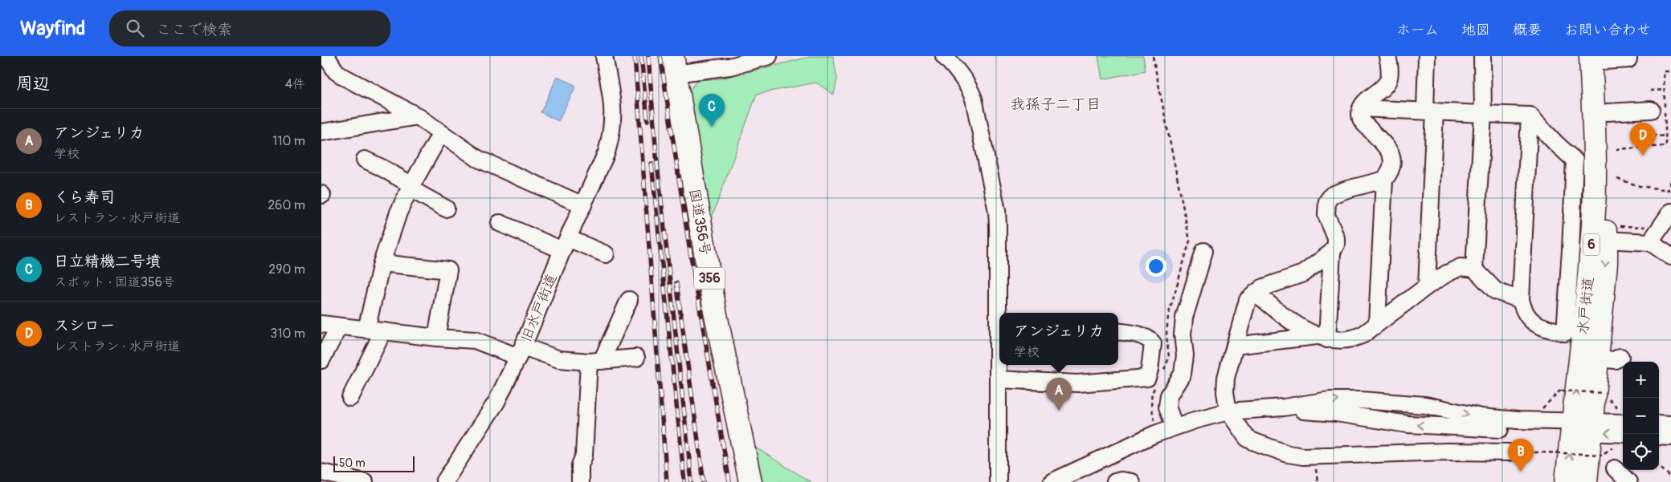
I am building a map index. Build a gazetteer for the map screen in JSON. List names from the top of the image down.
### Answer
{
  "streets": {
    "highway": [
      "国道356号",
      "6",
      "356",
      "水戸街道"
    ],
    "street": ["旧水戸街道"]
  },
  "districts": ["我孫子二丁目"],
  "scale_bar": "50 m",
  "page": {
    "header": "Wayfind",
    "search": "ここで検索",
    "nav": [
      "ホーム",
      "地図",
      "概要",
      "お問い合わせ"
    ],
    "heading": ["周辺", "4件"],
    "pins": [
      "C",
      "D",
      "A",
      "B"
    ],
    "list": [
      {
        "mark": "A",
        "name": "アンジェリカ",
        "note": "学校",
        "value": "110 m"
      },
      {
        "mark": "B",
        "name": "くら寿司",
        "note": "レストラン · 水戸街道",
        "value": "260 m"
      },
      {
        "mark": "C",
        "name": "日立精機二号墳",
        "note": "スポット · 国道356号",
        "value": "290 m"
      },
      {
        "mark": "D",
        "name": "スシロー",
        "note": "レストラン · 水戸街道",
        "value": "310 m"
      }
    ],
    "popup": ["アンジェリカ", "学校"],
    "map_buttons": ["+", "−"],
    "scale": "50 m"
  }
}
